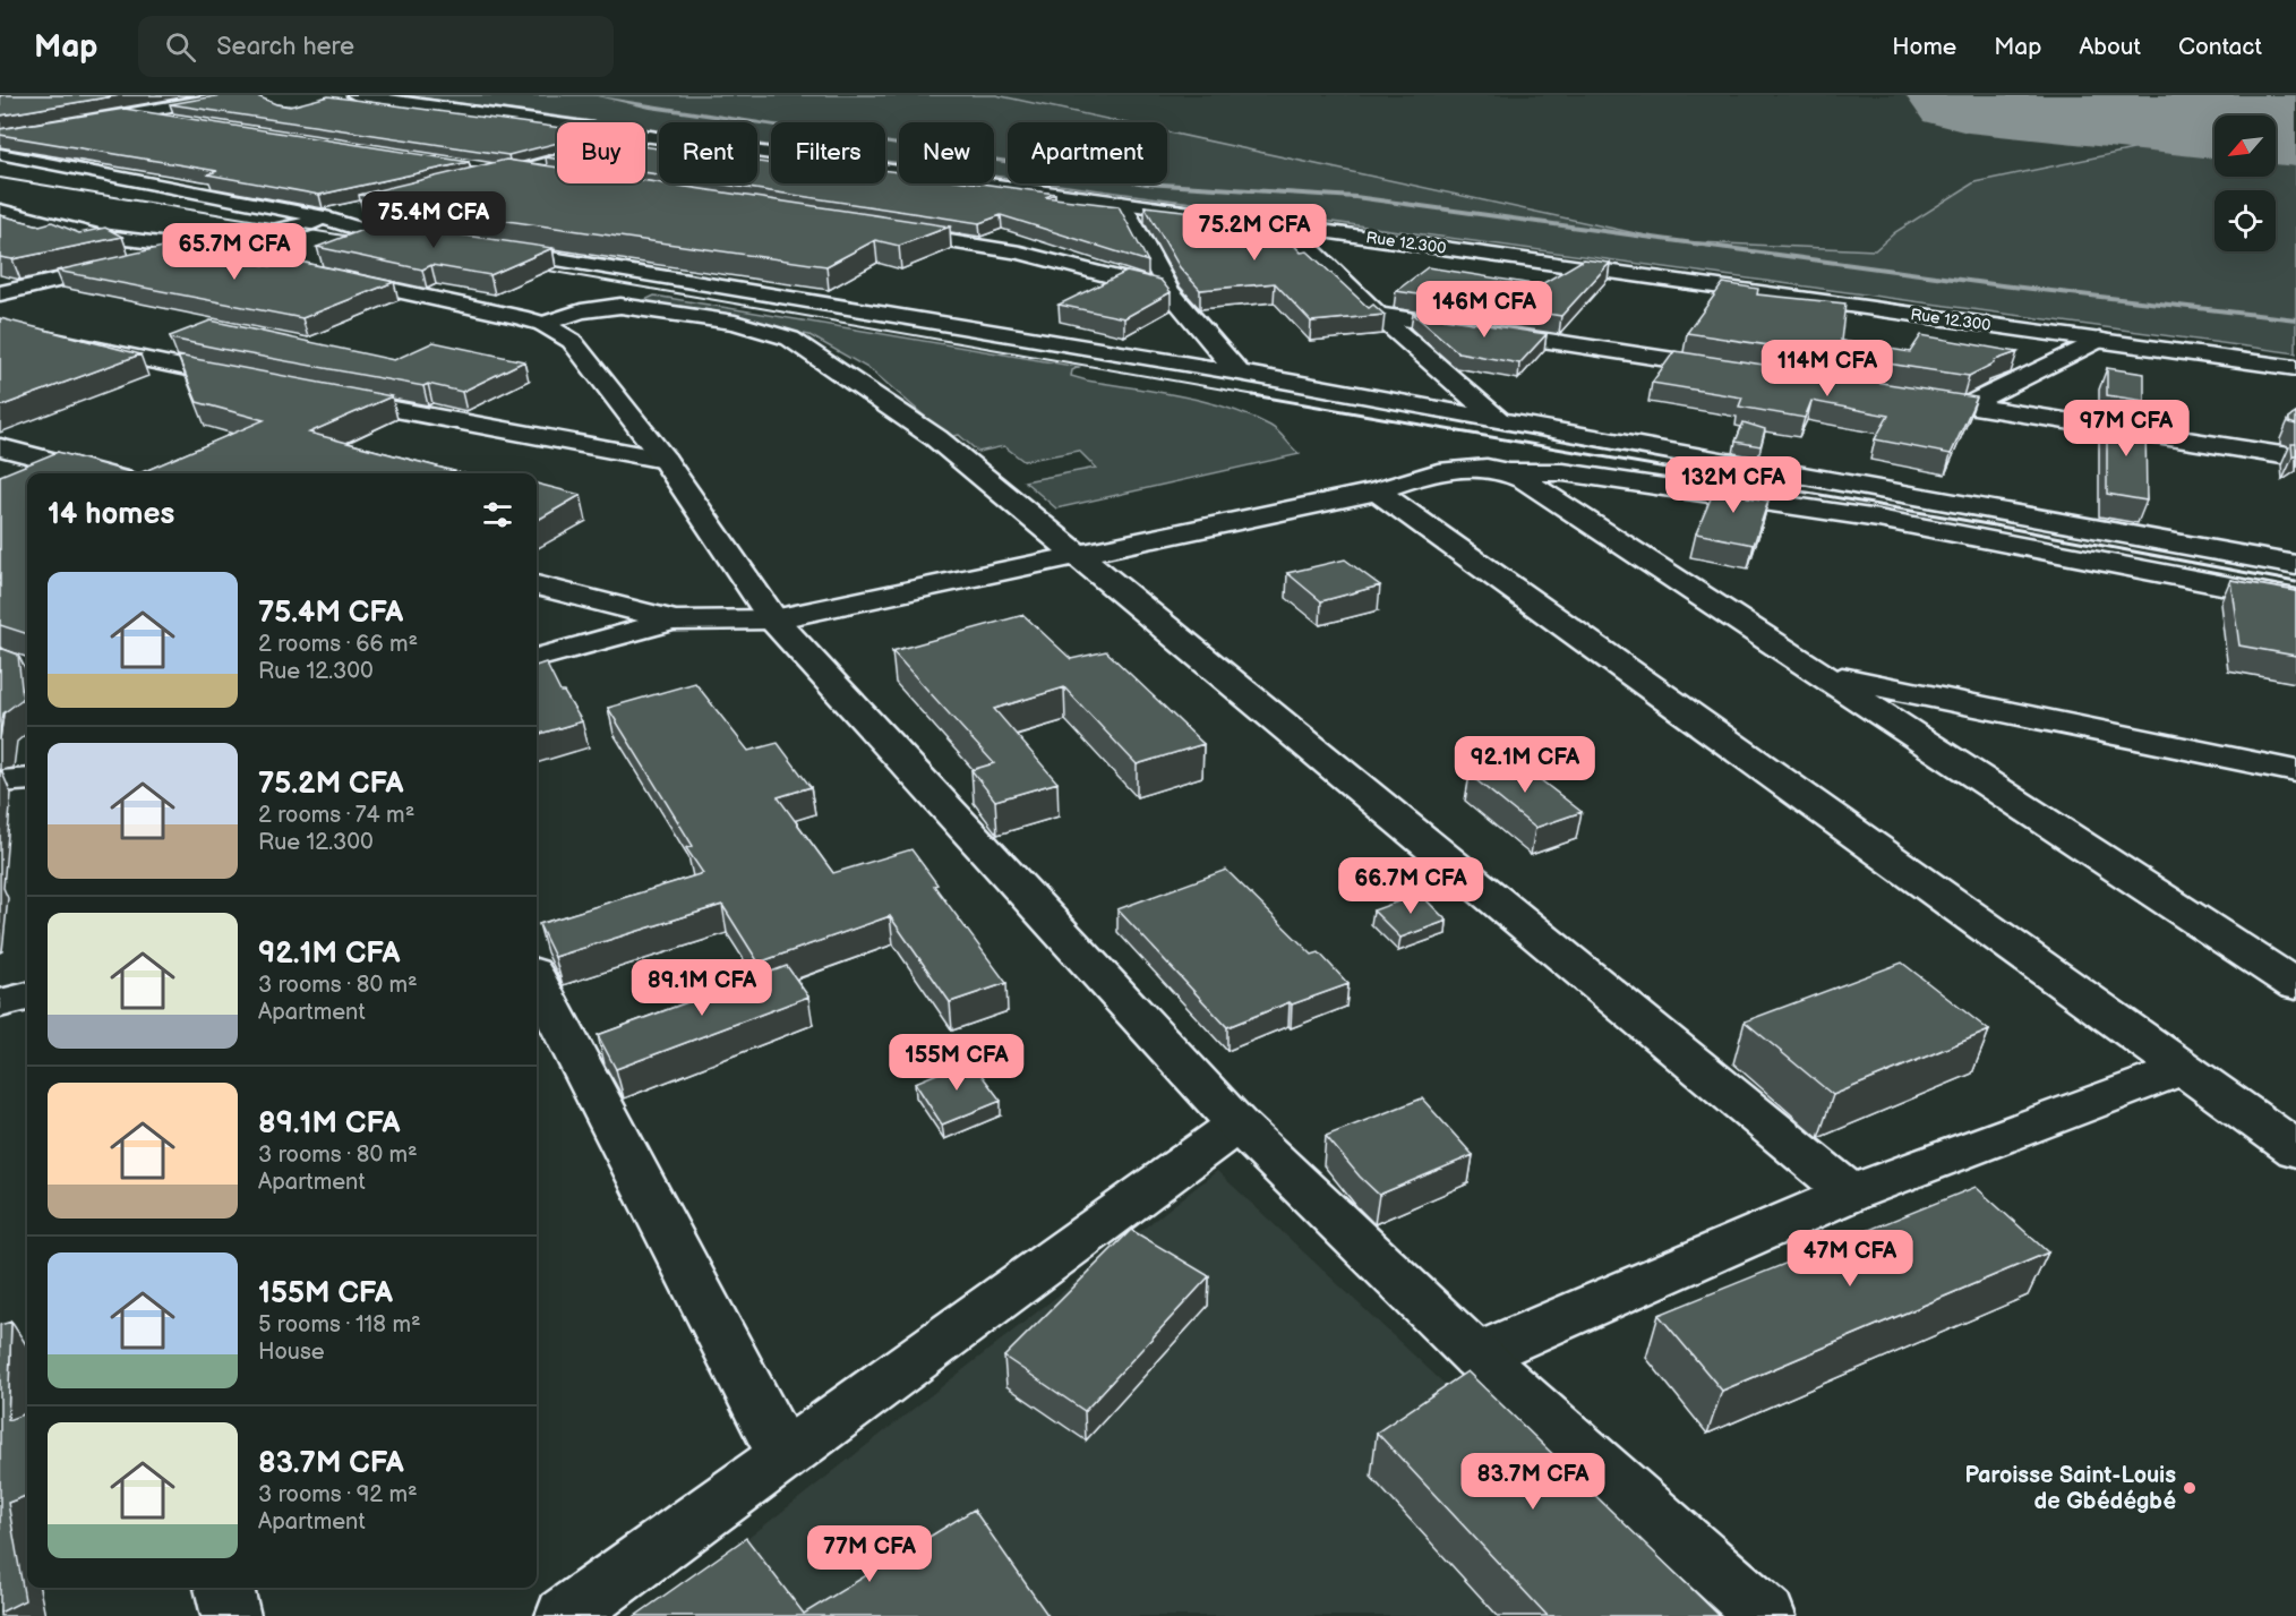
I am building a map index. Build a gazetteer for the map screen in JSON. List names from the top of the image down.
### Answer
{
  "streets": {
    "street": ["Rue 12.300"]
  },
  "places": ["Paroisse Saint-Louis de Gbédégbé"],
  "north": "bottom left",
  "page": {
    "header": "Map",
    "search": "Search here",
    "nav": [
      "Home",
      "Map",
      "About",
      "Contact"
    ],
    "chip": [
      "Buy",
      "Rent",
      "Filters",
      "New",
      "Apartment"
    ],
    "price": [
      "75.4M CFA",
      "75.2M CFA",
      "65.7M CFA",
      "146M CFA",
      "114M CFA",
      "97M CFA",
      "132M CFA",
      "92.1M CFA",
      "66.7M CFA",
      "89.1M CFA",
      "155M CFA",
      "47M CFA",
      "83.7M CFA",
      "77M CFA"
    ],
    "heading": "14 homes",
    "list": [
      {
        "name": "75.4M CFA",
        "note": "2 rooms · 66 m² · Rue 12.300"
      },
      {
        "name": "75.2M CFA",
        "note": "2 rooms · 74 m² · Rue 12.300"
      },
      {
        "name": "92.1M CFA",
        "note": "3 rooms · 80 m² · Apartment"
      },
      {
        "name": "89.1M CFA",
        "note": "3 rooms · 80 m² · Apartment"
      },
      {
        "name": "155M CFA",
        "note": "5 rooms · 118 m² · House"
      },
      {
        "name": "83.7M CFA",
        "note": "3 rooms · 92 m² · Apartment"
      }
    ]
  }
}
